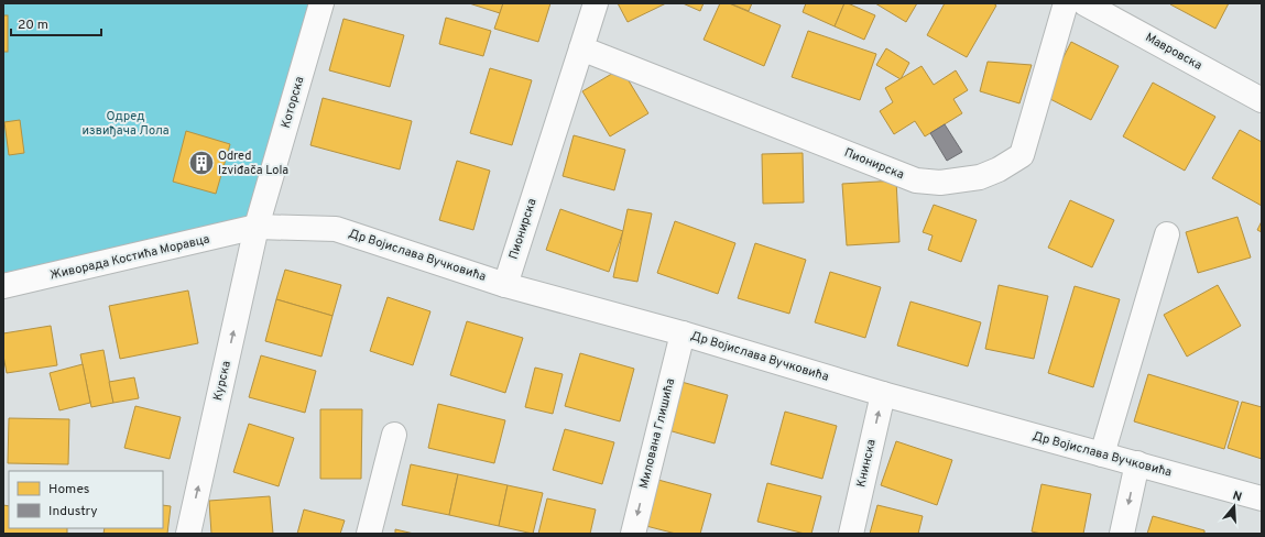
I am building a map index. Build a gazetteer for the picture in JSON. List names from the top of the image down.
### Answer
{
  "streets": {
    "street": [
      "Мавровска",
      "Которска",
      "Пионирска",
      "Др Војислава Вучковића",
      "Живорада Костића Моравца",
      "Курска",
      "Милована Глишића",
      "Книнска"
    ]
  },
  "crossings": [
    ["Которска", "Др Војислава Вучковића"],
    ["Которска", "Живорада Костића Моравца"],
    ["Которска", "Курска"],
    ["Пионирска", "Др Војислава Вучковића"],
    ["Др Војислава Вучковића", "Живорада Костића Моравца"],
    ["Др Војислава Вучковића", "Курска"],
    ["Др Војислава Вучковића", "Милована Глишића"],
    ["Др Војислава Вучковића", "Книнска"],
    ["Живорада Костића Моравца", "Курска"]
  ],
  "one_way": ["Милована Глишића", "Книнска"],
  "parks": ["Одред извиђача Лола"],
  "places": {
    "building": ["Odred Izviđača Lola"]
  },
  "legend": ["Homes", "Industry"],
  "scale_bar": "20 m",
  "north": "top"
}
